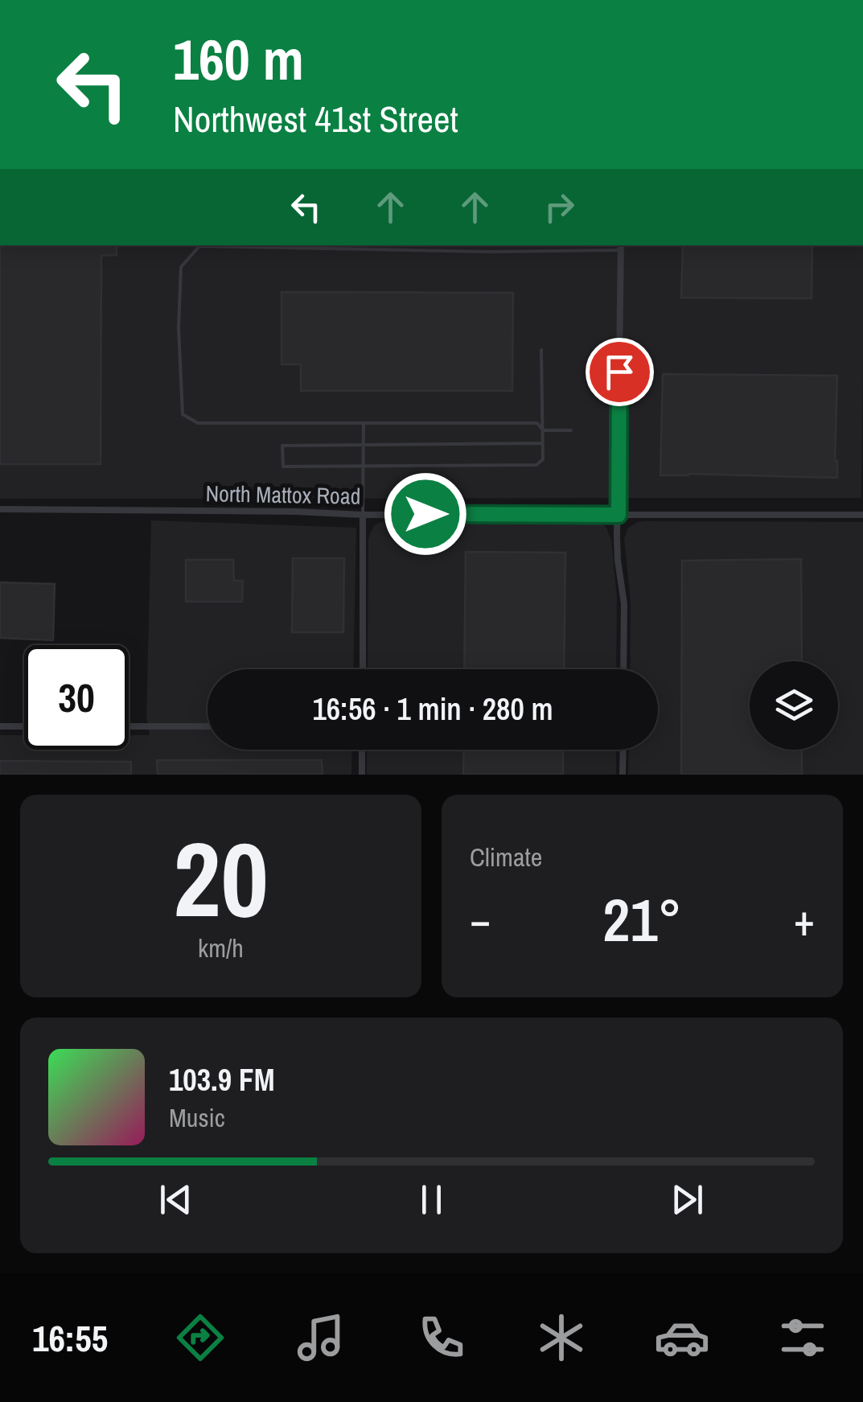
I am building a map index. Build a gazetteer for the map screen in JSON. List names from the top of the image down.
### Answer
{
  "streets": {
    "street": ["North Mattox Road"]
  },
  "page": {
    "turn": ["160 m", "Northwest 41st Street"],
    "limit": "30",
    "trip": "16:56 · 1 min · 280 m",
    "tile": [
      ["20", "km/h"],
      "Climate"
    ],
    "heat": ["−", "21°", "+"],
    "song": ["103.9 FM", "Music"],
    "tabs": "16:55"
  }
}
